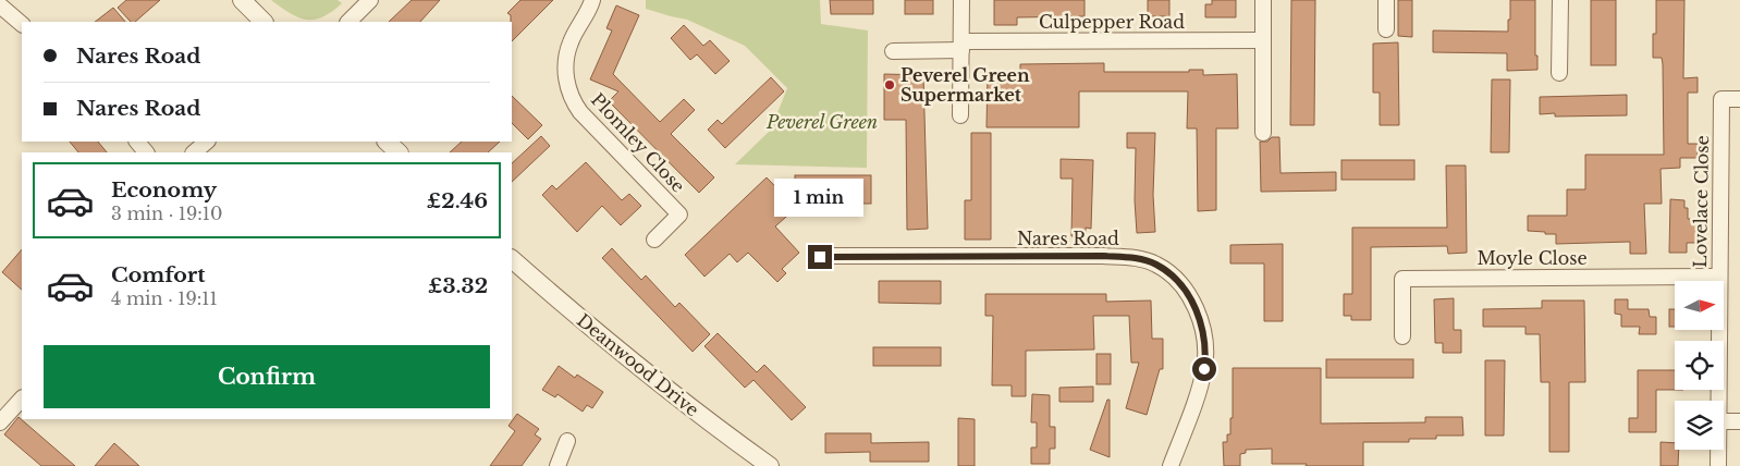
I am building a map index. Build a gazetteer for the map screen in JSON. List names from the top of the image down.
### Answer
{
  "streets": {
    "street": [
      "Culpepper Road",
      "Plomley Close",
      "Lovelace Close",
      "Nares Road",
      "Moyle Close",
      "Deanwood Drive"
    ]
  },
  "crossings": [
    ["Lovelace Close", "Moyle Close"]
  ],
  "parks": ["Peverel Green"],
  "places": ["Peverel Green Supermarket"],
  "north": "right",
  "page": {
    "banner": ["Nares Road", "Nares Road"],
    "list": [
      {
        "name": "Economy",
        "note": "3 min · 19:10",
        "value": "£2.46"
      },
      {
        "name": "Comfort",
        "note": "4 min · 19:11",
        "value": "£3.32"
      }
    ],
    "bubble": "1 min",
    "buttons": "Confirm"
  }
}
